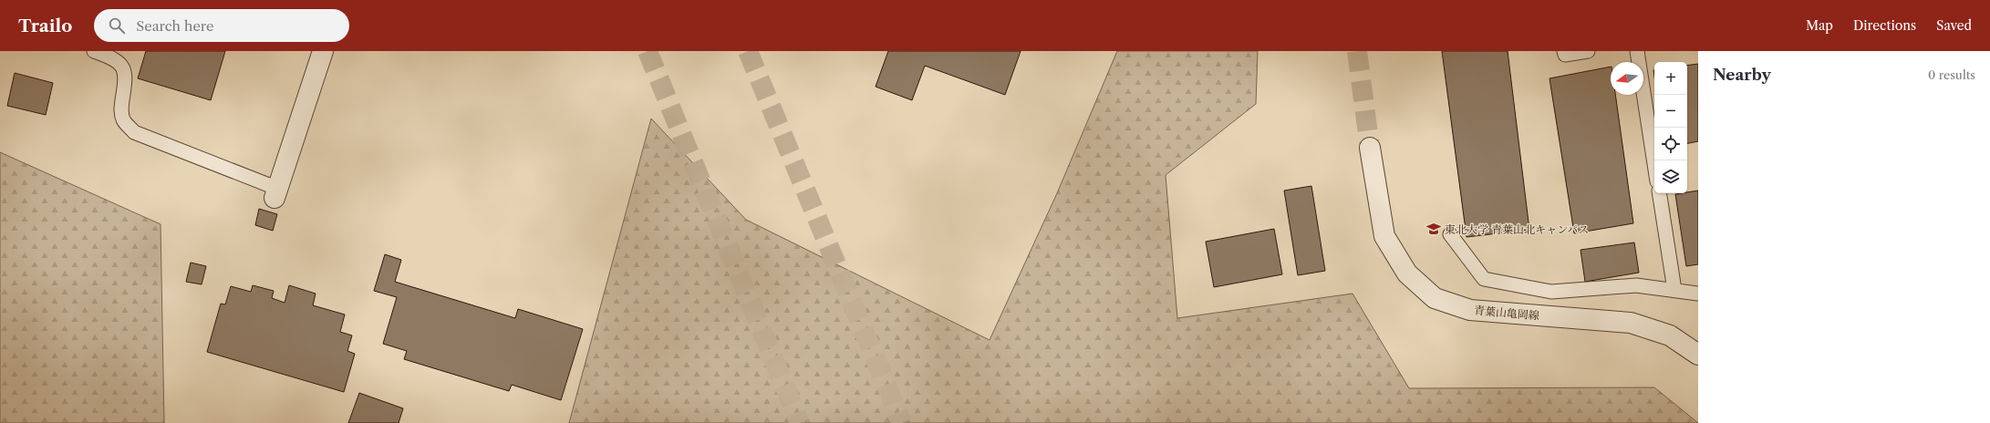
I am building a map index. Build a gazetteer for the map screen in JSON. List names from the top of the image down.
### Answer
{
  "streets": {
    "street": ["青葉山亀岡線"]
  },
  "places": {
    "school or university": ["東北大学 青葉山北キャンパス"]
  },
  "north": "left",
  "page": {
    "header": "Trailo",
    "search": "Search here",
    "nav": ["Map", "Directions", "Saved"],
    "heading": ["Nearby", "0 results"],
    "map_buttons": ["+", "−"]
  }
}
